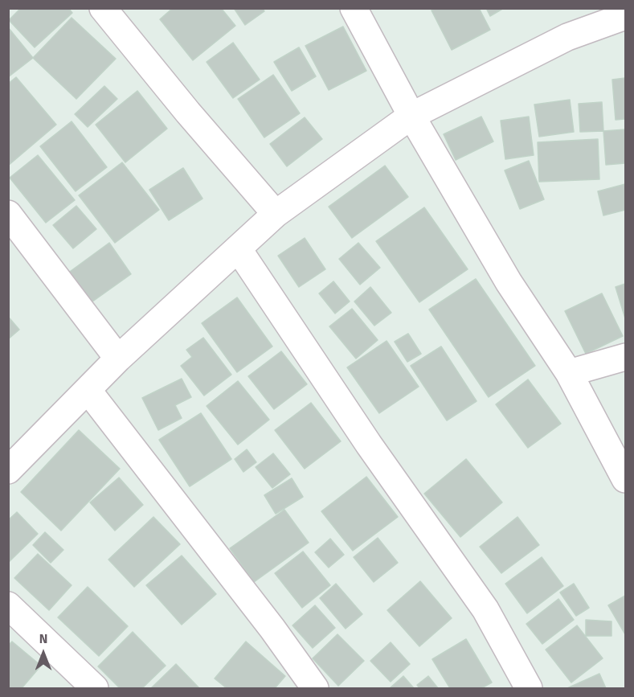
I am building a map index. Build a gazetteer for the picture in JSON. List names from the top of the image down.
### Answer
{
  "north": "top"
}
